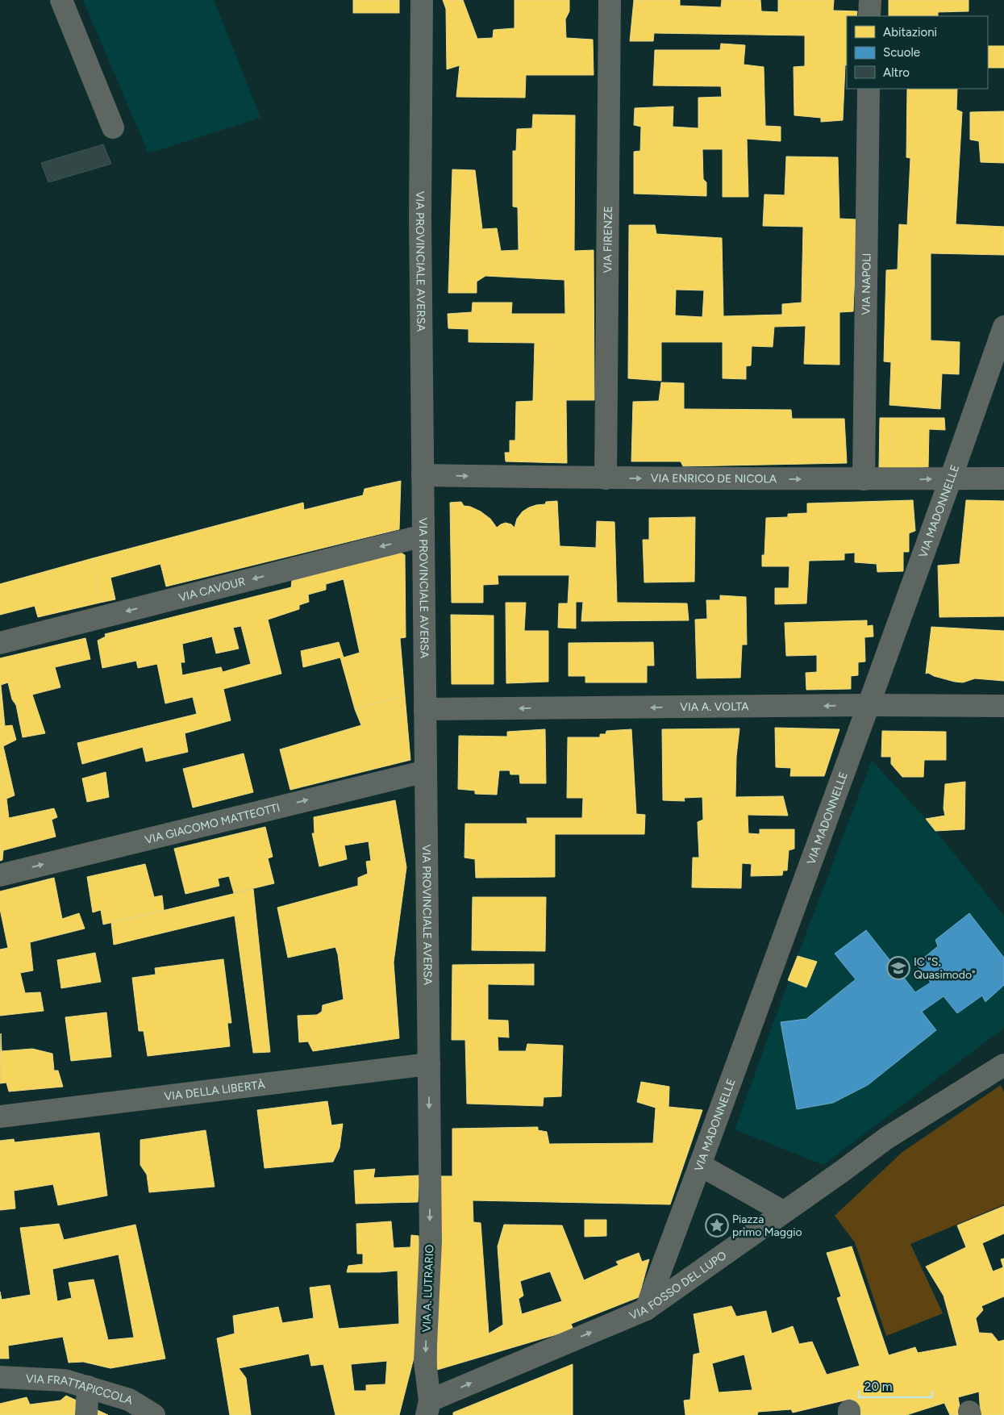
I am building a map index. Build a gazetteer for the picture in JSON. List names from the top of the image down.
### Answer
{
  "streets": {
    "street": [
      "VIA FIRENZE",
      "VIA PROVINCIALE AVERSA",
      "VIA NAPOLI",
      "VIA ENRICO DE NICOLA",
      "VIA MADONNELLE",
      "VIA CAVOUR",
      "VIA A. VOLTA",
      "VIA GIACOMO MATTEOTTI",
      "VIA DELLA LIBERTÀ",
      "VIA FOSSO DEL LUPO",
      "VIA A. LUTRARIO",
      "VIA FRATTAPICCOLA"
    ]
  },
  "crossings": [
    ["VIA FIRENZE", "VIA ENRICO DE NICOLA"],
    ["VIA PROVINCIALE AVERSA", "VIA ENRICO DE NICOLA"],
    ["VIA PROVINCIALE AVERSA", "VIA CAVOUR"],
    ["VIA PROVINCIALE AVERSA", "VIA A. VOLTA"],
    ["VIA PROVINCIALE AVERSA", "VIA GIACOMO MATTEOTTI"],
    ["VIA PROVINCIALE AVERSA", "VIA DELLA LIBERTÀ"],
    ["VIA PROVINCIALE AVERSA", "VIA A. LUTRARIO"],
    ["VIA NAPOLI", "VIA ENRICO DE NICOLA"],
    ["VIA ENRICO DE NICOLA", "VIA MADONNELLE"],
    ["VIA MADONNELLE", "VIA A. VOLTA"],
    ["VIA MADONNELLE", "VIA FOSSO DEL LUPO"],
    ["VIA FOSSO DEL LUPO", "VIA A. LUTRARIO"]
  ],
  "one_way": [
    "VIA ENRICO DE NICOLA",
    "VIA CAVOUR",
    "VIA A. VOLTA",
    "VIA GIACOMO MATTEOTTI",
    "VIA FOSSO DEL LUPO",
    "VIA A. LUTRARIO"
  ],
  "places": {
    "school or university": ["IC \"S. Quasimodo\""],
    "place": ["Piazza primo Maggio"]
  },
  "legend": ["Abitazioni", "Scuole", "Altro"],
  "scale_bar": "20 m"
}
